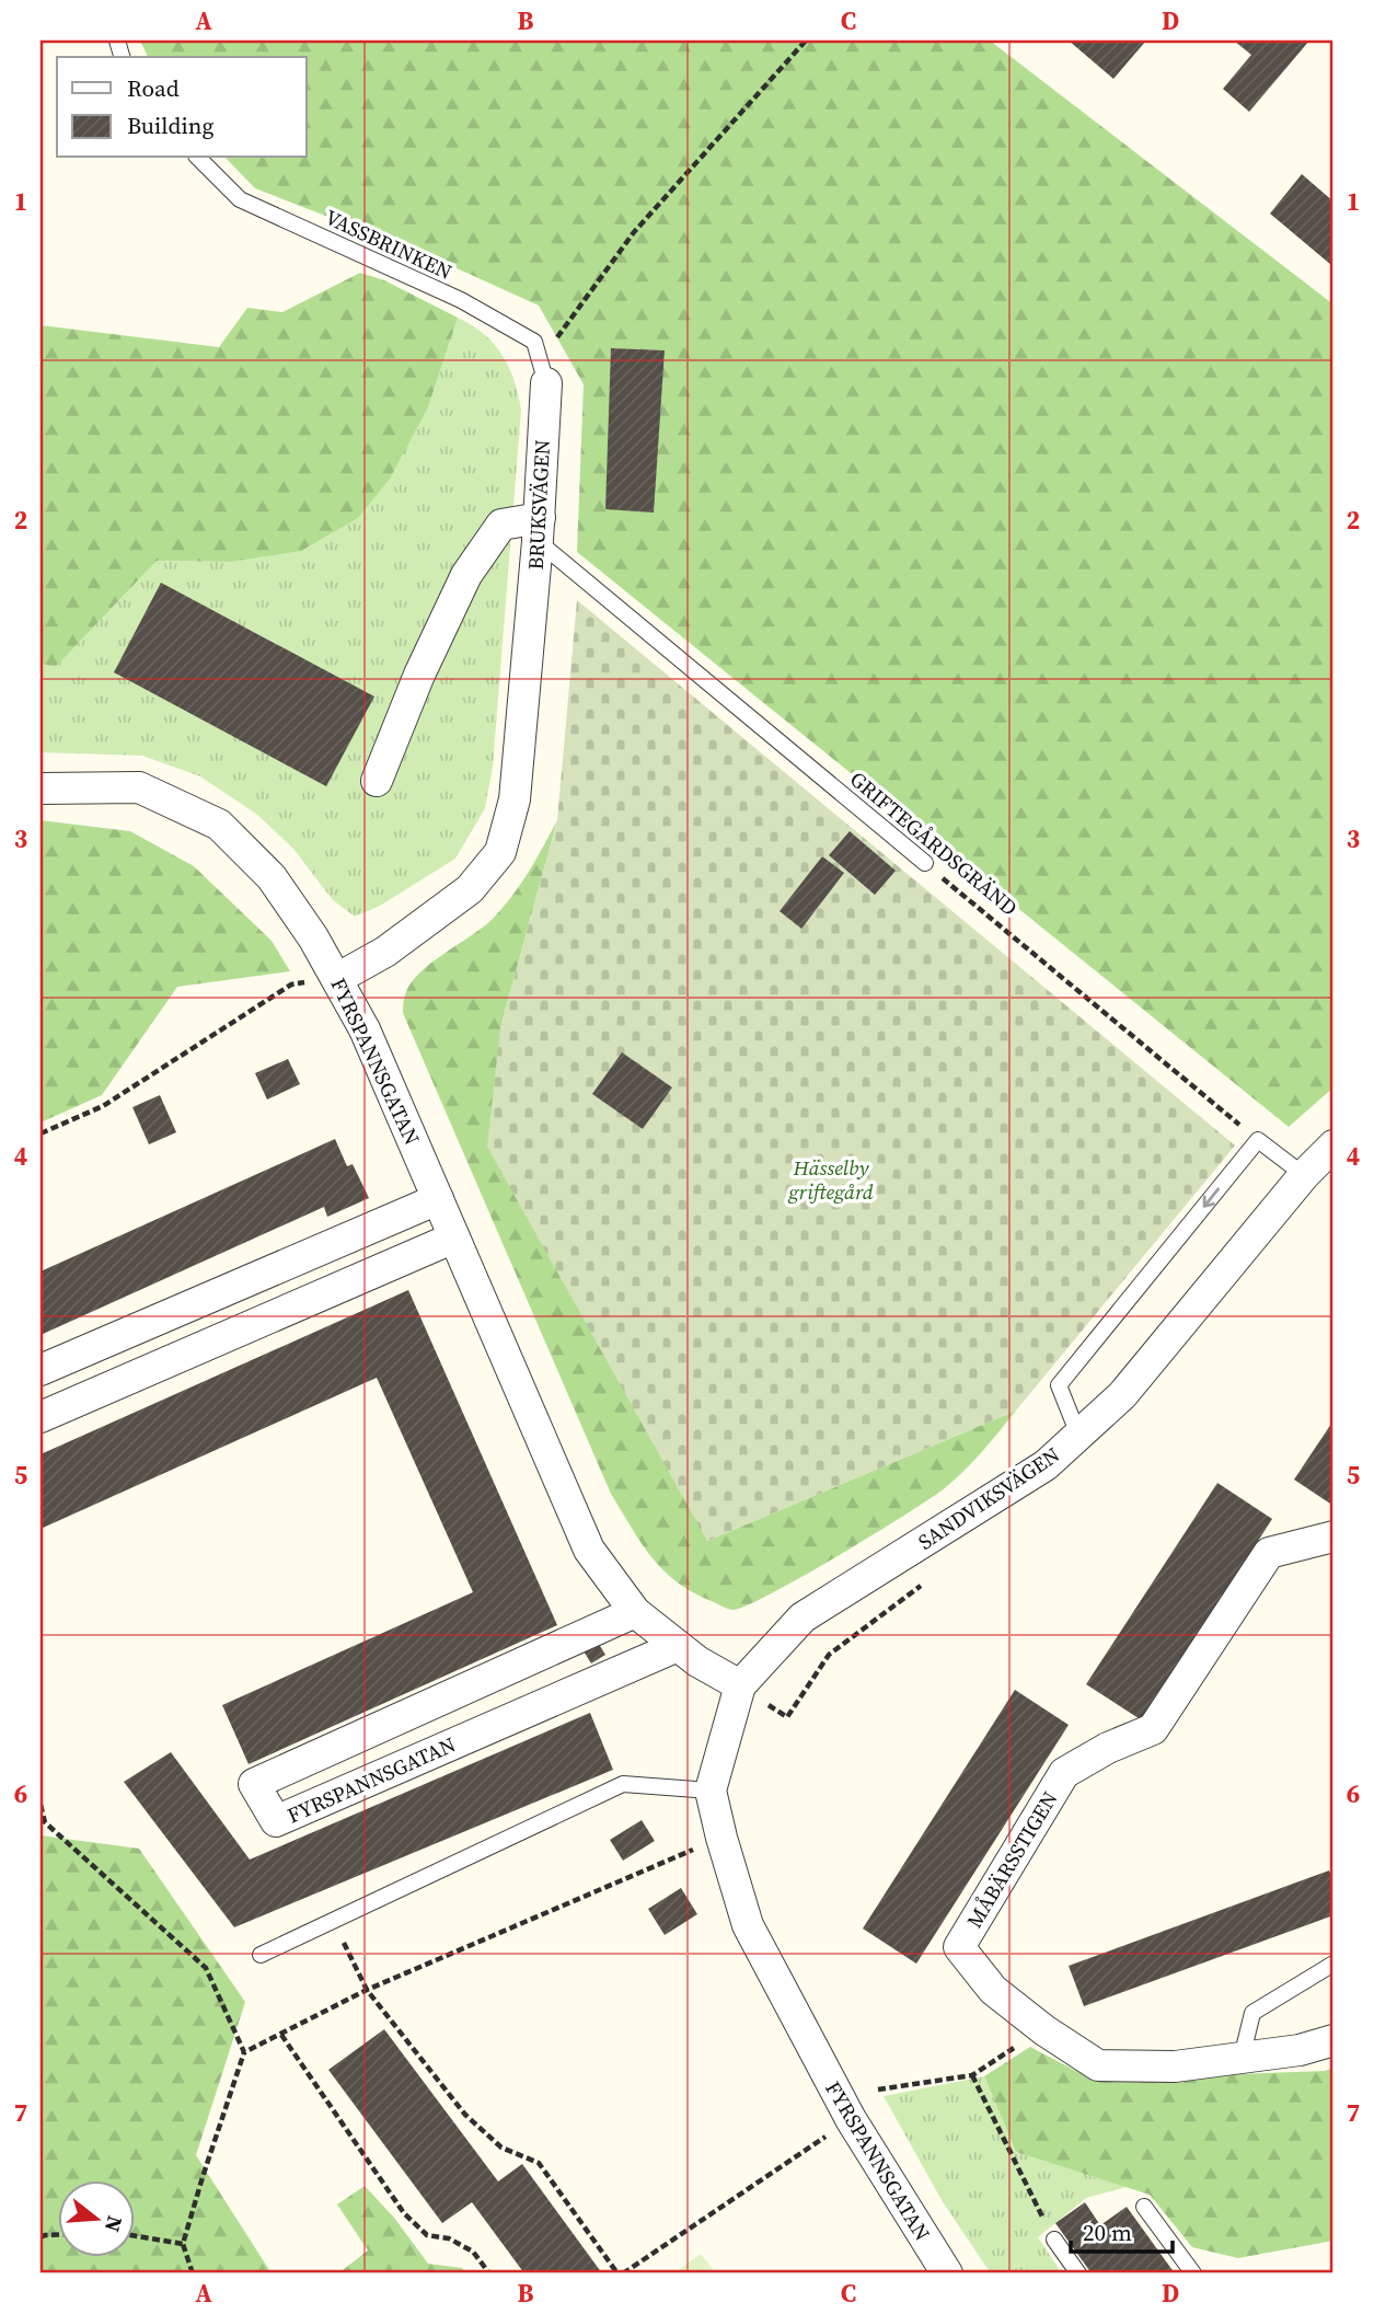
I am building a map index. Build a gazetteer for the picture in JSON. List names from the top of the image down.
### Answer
{
  "streets": {
    "street": [
      "BRUKSVÄGEN",
      "FYRSPANNSGATAN",
      "SANDVIKSVÄGEN",
      "MÅBÄRSSTIGEN"
    ],
    "lane": ["VASSBRINKEN", "GRIFTEGÅRDSGRÄND"]
  },
  "crossings": [
    ["VASSBRINKEN", "BRUKSVÄGEN"],
    ["BRUKSVÄGEN", "GRIFTEGÅRDSGRÄND"],
    ["BRUKSVÄGEN", "FYRSPANNSGATAN"],
    ["FYRSPANNSGATAN", "SANDVIKSVÄGEN"]
  ],
  "parks": ["Hässelby griftegård"],
  "legend": ["Road", "Building"],
  "scale_bar": "20 m",
  "north": "right",
  "grid": {
    "columns": [
      "A",
      "B",
      "C",
      "D"
    ],
    "rows": [
      "1",
      "2",
      "3",
      "4",
      "5",
      "6",
      "7"
    ]
  }
}
